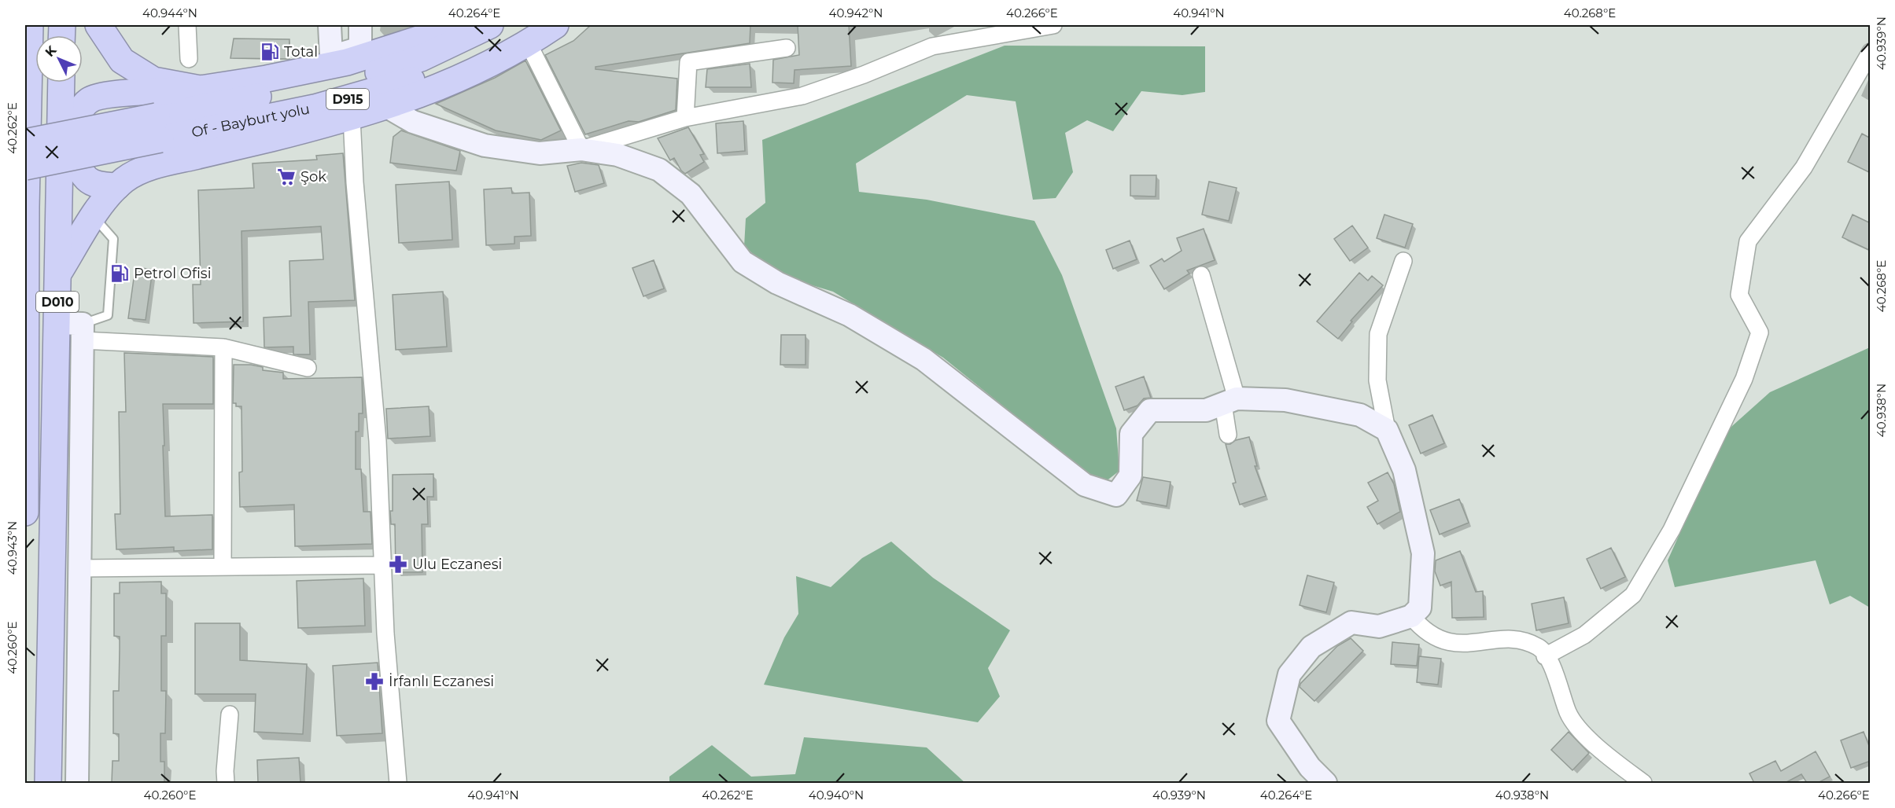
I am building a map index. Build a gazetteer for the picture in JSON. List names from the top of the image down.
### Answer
{
  "streets": {
    "highway": ["D915", "Of - Bayburt yolu", "D010"]
  },
  "places": {
    "fuel station": ["Total", "Petrol Ofisi"],
    "supermarket": ["Şok"],
    "pharmacy": ["Ulu Eczanesi", "İrfanlı Eczanesi"]
  },
  "north": "top left",
  "coordinates": [
    "40.944°N",
    "40.264°E",
    "40.942°N",
    "40.266°E",
    "40.941°N",
    "40.268°E",
    "40.939°N",
    "40.262°E",
    "40.938°N",
    "40.943°N",
    "40.260°E",
    "40.940°N"
  ]
}
